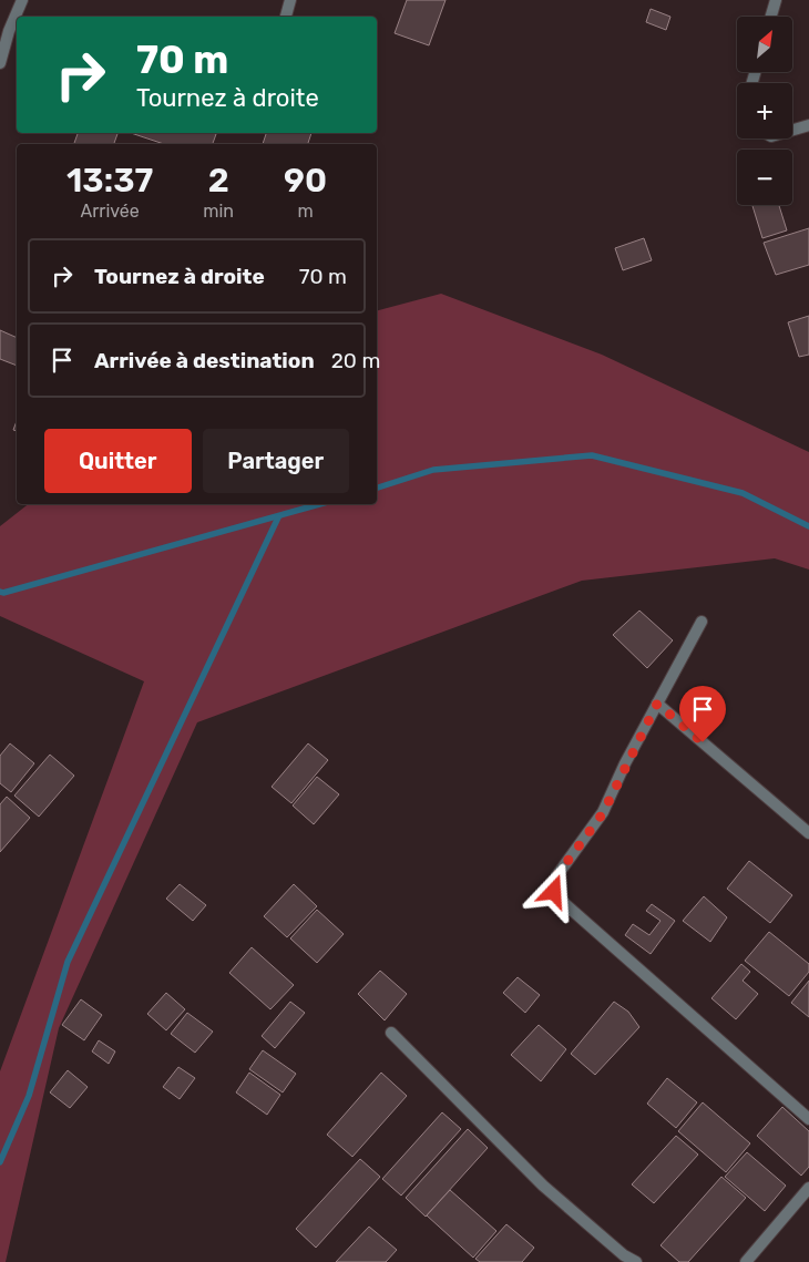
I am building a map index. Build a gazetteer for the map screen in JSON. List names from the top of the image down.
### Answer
{
  "north": "top right",
  "page": {
    "map_buttons": ["+", "−"],
    "turn": ["70 m", "Tournez à droite"],
    "eta": [
      "13:37",
      "Arrivée",
      "2",
      "min",
      "90",
      "m"
    ],
    "list": [
      {
        "name": "Tournez à droite",
        "value": "70 m"
      },
      {
        "name": "Arrivée à destination",
        "value": "20 m"
      }
    ],
    "buttons": ["Quitter", "Partager"]
  }
}
